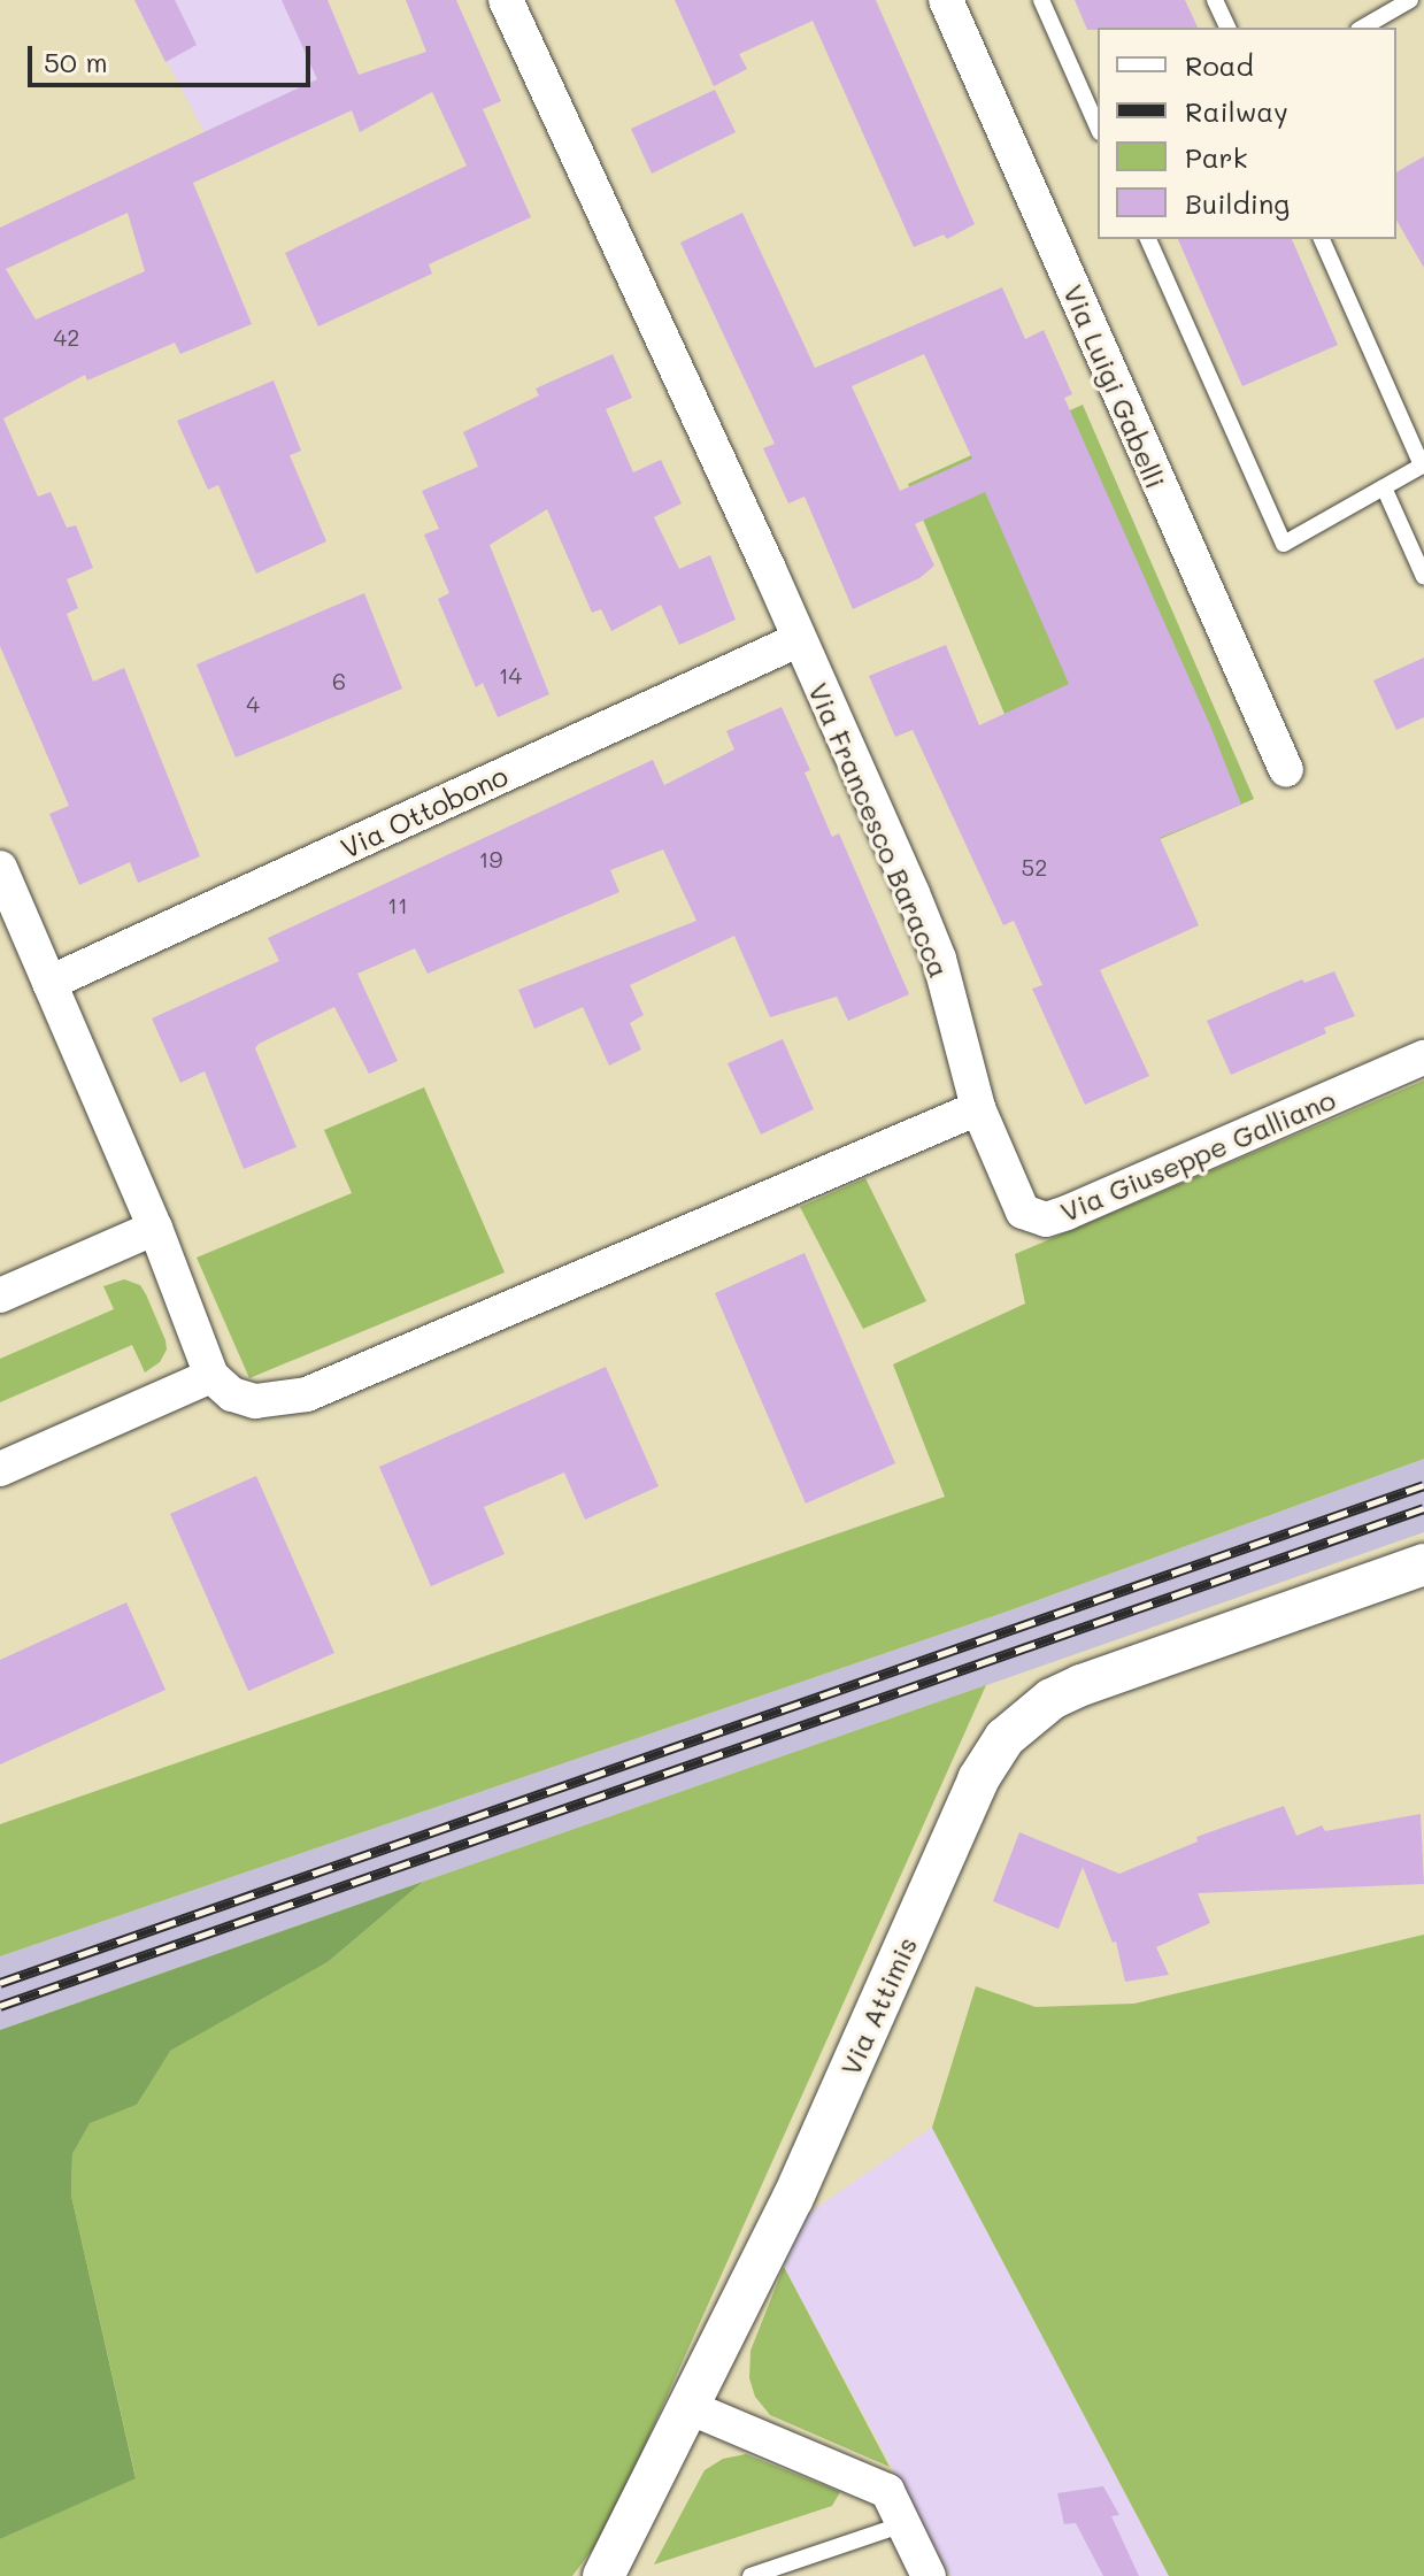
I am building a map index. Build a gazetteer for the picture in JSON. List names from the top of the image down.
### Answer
{
  "streets": {
    "street": [
      "Via Luigi Gabelli",
      "Via Ottobono",
      "Via Francesco Baracca",
      "Via Giuseppe Galliano",
      "Via Attimis"
    ]
  },
  "crossings": [
    ["Via Ottobono", "Via Francesco Baracca"],
    ["Via Francesco Baracca", "Via Giuseppe Galliano"]
  ],
  "house_numbers": [
    "42",
    "14",
    "6",
    "4",
    "19",
    "52",
    "11"
  ],
  "legend": [
    "Road",
    "Railway",
    "Park",
    "Building"
  ],
  "scale_bar": "50 m"
}
